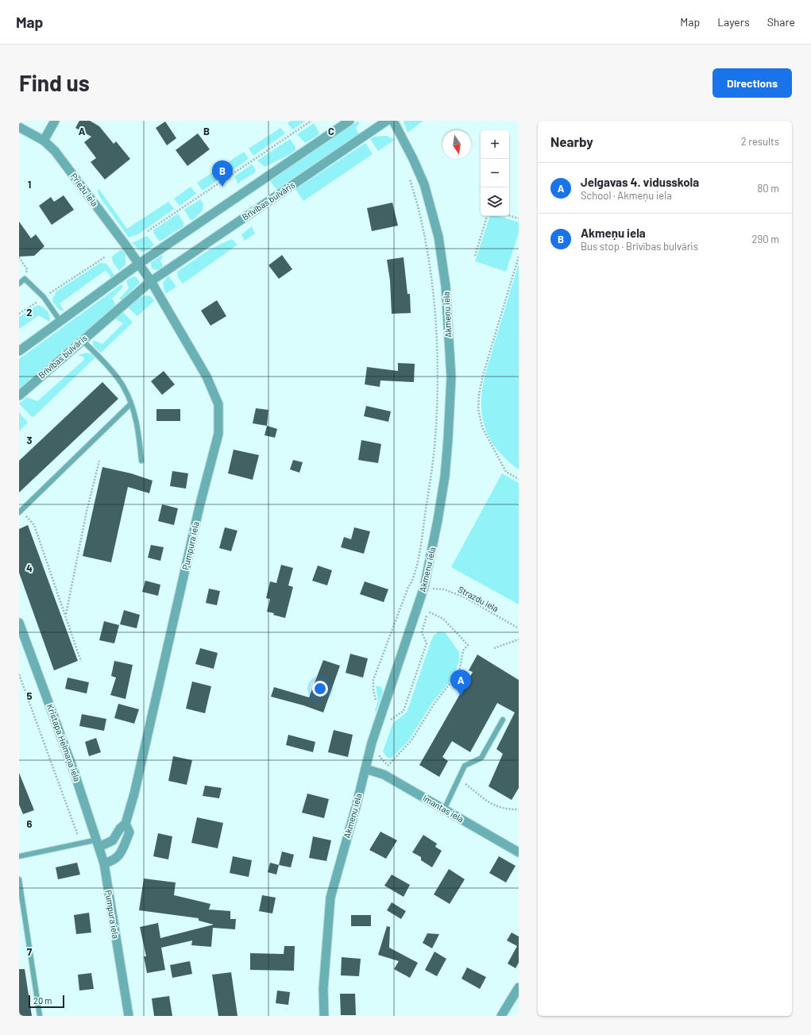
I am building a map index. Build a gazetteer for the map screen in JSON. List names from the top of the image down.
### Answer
{
  "streets": {
    "street": [
      "Priežu iela",
      "Brīvības bulvāris",
      "Akmeņu iela",
      "Pumpura iela",
      "Kristapa Helmaņa iela",
      "Imantas iela"
    ],
    "path": ["Strazdu iela"]
  },
  "crossings": [
    ["Brīvības bulvāris", "Pumpura iela"],
    ["Akmeņu iela", "Strazdu iela"],
    ["Akmeņu iela", "Imantas iela"],
    ["Pumpura iela", "Kristapa Helmaņa iela"]
  ],
  "scale_bar": "20 m",
  "north": "bottom",
  "page": {
    "header": "Map",
    "nav": ["Map", "Layers", "Share"],
    "buttons": "Directions",
    "title": "Find us",
    "heading": ["Nearby", "2 results"],
    "map_buttons": ["+", "−"],
    "pins": ["B", "A"],
    "list": [
      {
        "mark": "A",
        "name": "Jelgavas 4. vidusskola",
        "note": "School · Akmeņu iela",
        "value": "80 m"
      },
      {
        "mark": "B",
        "name": "Akmeņu iela",
        "note": "Bus stop · Brīvības bulvāris",
        "value": "290 m"
      }
    ],
    "scale": "20 m"
  },
  "grid": {
    "columns": ["A", "B", "C"],
    "rows": [
      "1",
      "2",
      "3",
      "4",
      "5",
      "6",
      "7"
    ]
  }
}
